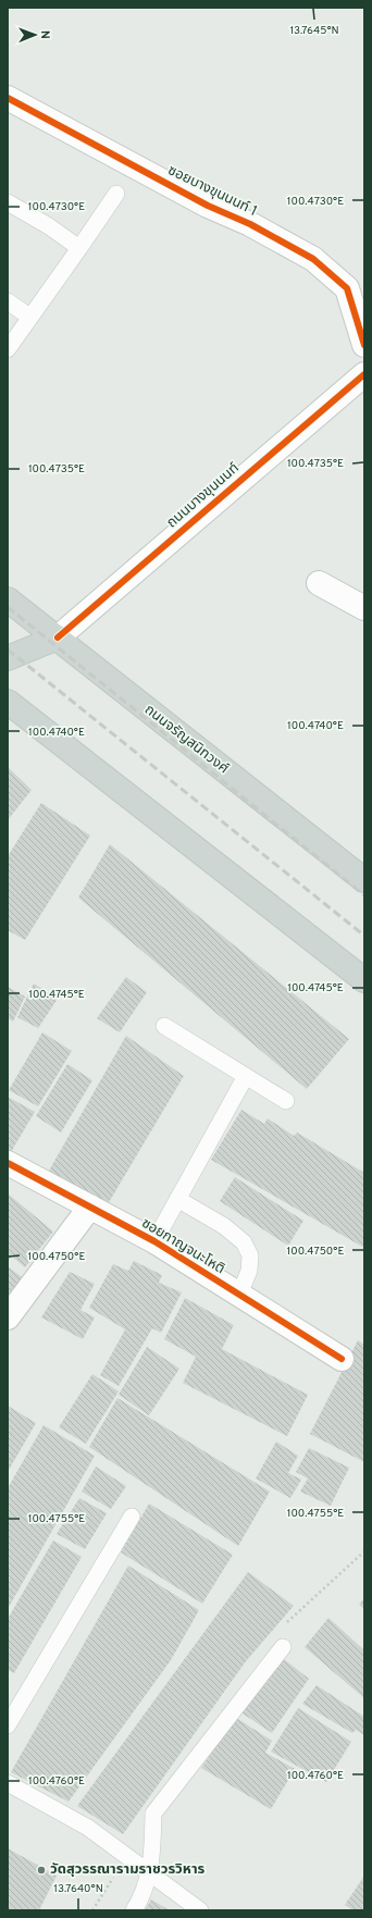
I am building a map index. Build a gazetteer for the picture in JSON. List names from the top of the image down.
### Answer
{
  "streets": {
    "main road": ["ถนนจรัญสนิทวงศ์"],
    "street": ["ซอยบางขุนนนท์ 1", "ถนนบางขุนนนท์", "ซอยกาญจนะโหติ"]
  },
  "crossings": [
    ["ถนนบางขุนนนท์", "ถนนจรัญสนิทวงศ์"]
  ],
  "places": ["วัดสุวรรณารามราชวรวิหาร"],
  "north": "right",
  "coordinates": [
    "13.7645°N",
    "100.4730°E",
    "100.4735°E",
    "100.4740°E",
    "100.4745°E",
    "100.4750°E",
    "100.4755°E",
    "100.4760°E",
    "13.7640°N"
  ]
}
